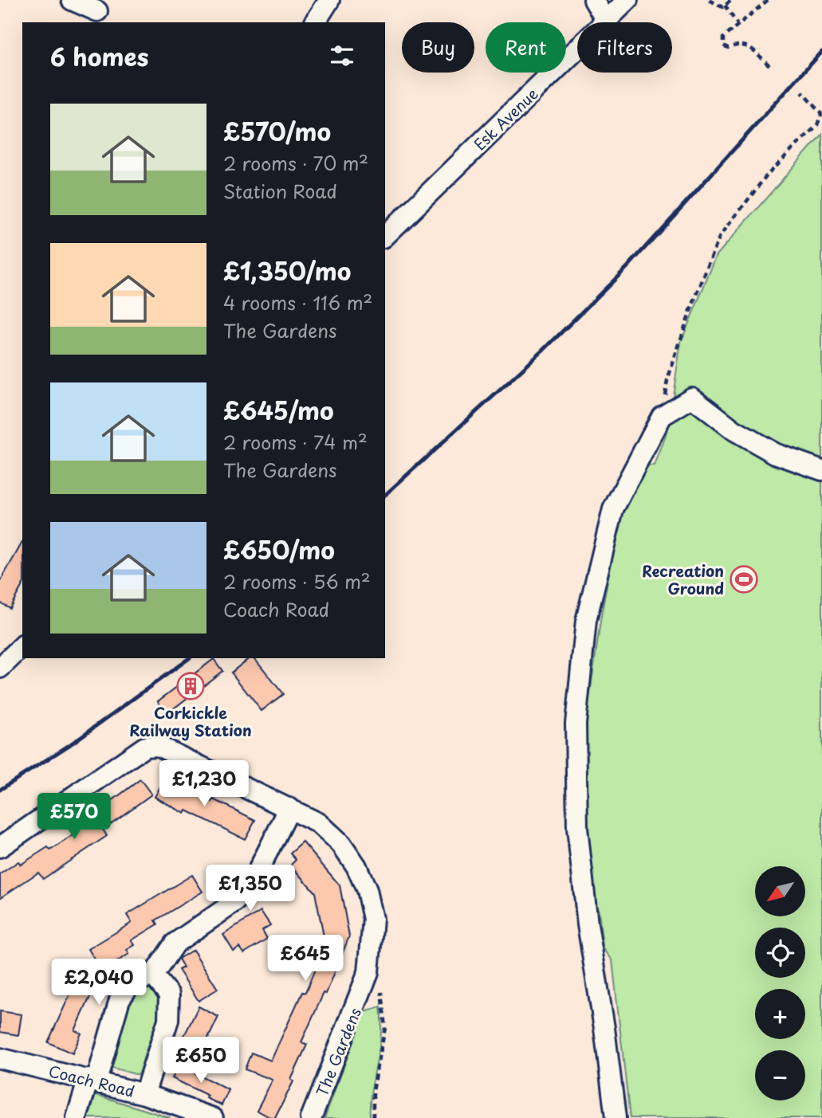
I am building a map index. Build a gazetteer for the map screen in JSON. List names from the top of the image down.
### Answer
{
  "streets": {
    "street": ["Esk Avenue", "The Gardens", "Coach Road"]
  },
  "places": {
    "sports": ["Recreation Ground"],
    "building": ["Corkickle Railway Station"]
  },
  "north": "bottom left",
  "page": {
    "chip": ["Buy", "Rent", "Filters"],
    "heading": "6 homes",
    "list": [
      {
        "name": "£570/mo",
        "note": "2 rooms · 70 m² · Station Road"
      },
      {
        "name": "£1,350/mo",
        "note": "4 rooms · 116 m² · The Gardens"
      },
      {
        "name": "£645/mo",
        "note": "2 rooms · 74 m² · The Gardens"
      },
      {
        "name": "£650/mo",
        "note": "2 rooms · 56 m² · Coach Road"
      }
    ],
    "price": [
      "£1,230",
      "£570",
      "£1,350",
      "£645",
      "£2,040",
      "£650"
    ],
    "map_buttons": ["+", "−"]
  }
}
